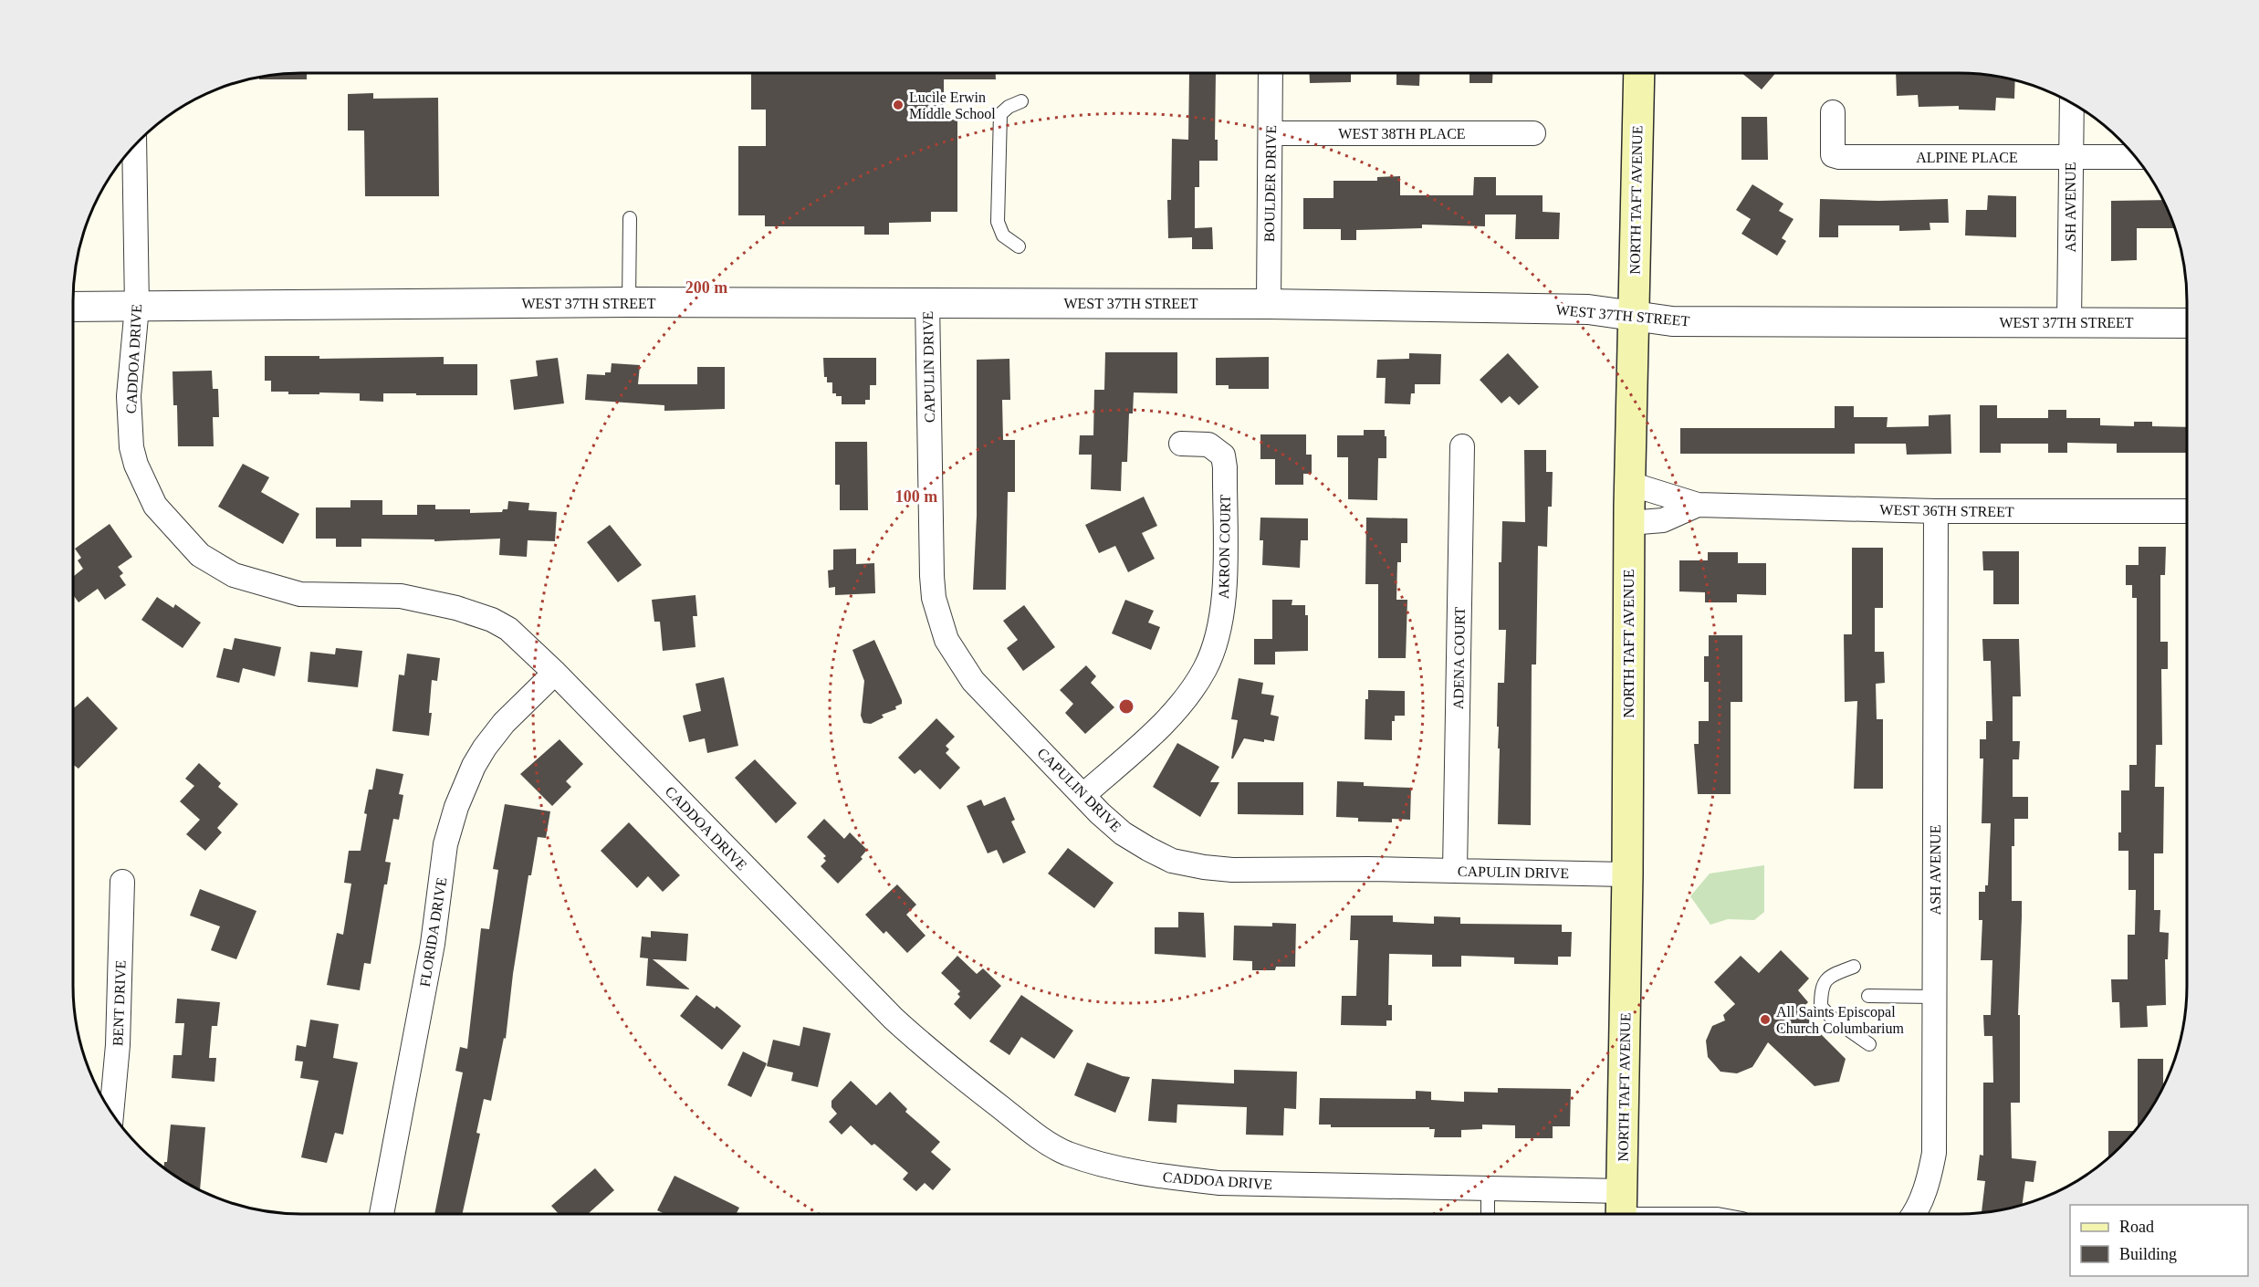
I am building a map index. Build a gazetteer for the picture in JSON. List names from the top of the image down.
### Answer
{
  "streets": {
    "main road": ["NORTH TAFT AVENUE"],
    "street": [
      "WEST 38TH PLACE",
      "ALPINE PLACE",
      "BOULDER DRIVE",
      "ASH AVENUE",
      "WEST 37TH STREET",
      "CADDOA DRIVE",
      "CAPULIN DRIVE",
      "WEST 36TH STREET",
      "AKRON COURT",
      "ADENA COURT",
      "FLORIDA DRIVE",
      "BENT DRIVE"
    ]
  },
  "crossings": [
    ["WEST 38TH PLACE", "BOULDER DRIVE"],
    ["ALPINE PLACE", "ASH AVENUE"],
    ["BOULDER DRIVE", "WEST 37TH STREET"],
    ["NORTH TAFT AVENUE", "WEST 37TH STREET"],
    ["NORTH TAFT AVENUE", "CADDOA DRIVE"],
    ["NORTH TAFT AVENUE", "CAPULIN DRIVE"],
    ["NORTH TAFT AVENUE", "WEST 36TH STREET"],
    ["ASH AVENUE", "WEST 37TH STREET"],
    ["ASH AVENUE", "WEST 36TH STREET"],
    ["WEST 37TH STREET", "CADDOA DRIVE"],
    ["WEST 37TH STREET", "CAPULIN DRIVE"],
    ["CADDOA DRIVE", "FLORIDA DRIVE"],
    ["CAPULIN DRIVE", "AKRON COURT"],
    ["CAPULIN DRIVE", "ADENA COURT"]
  ],
  "places": ["Lucile Erwin Middle School", "All Saints Episcopal Church Columbarium"],
  "legend": ["Road", "Building"],
  "rings": ["200 m", "100 m"]
}
